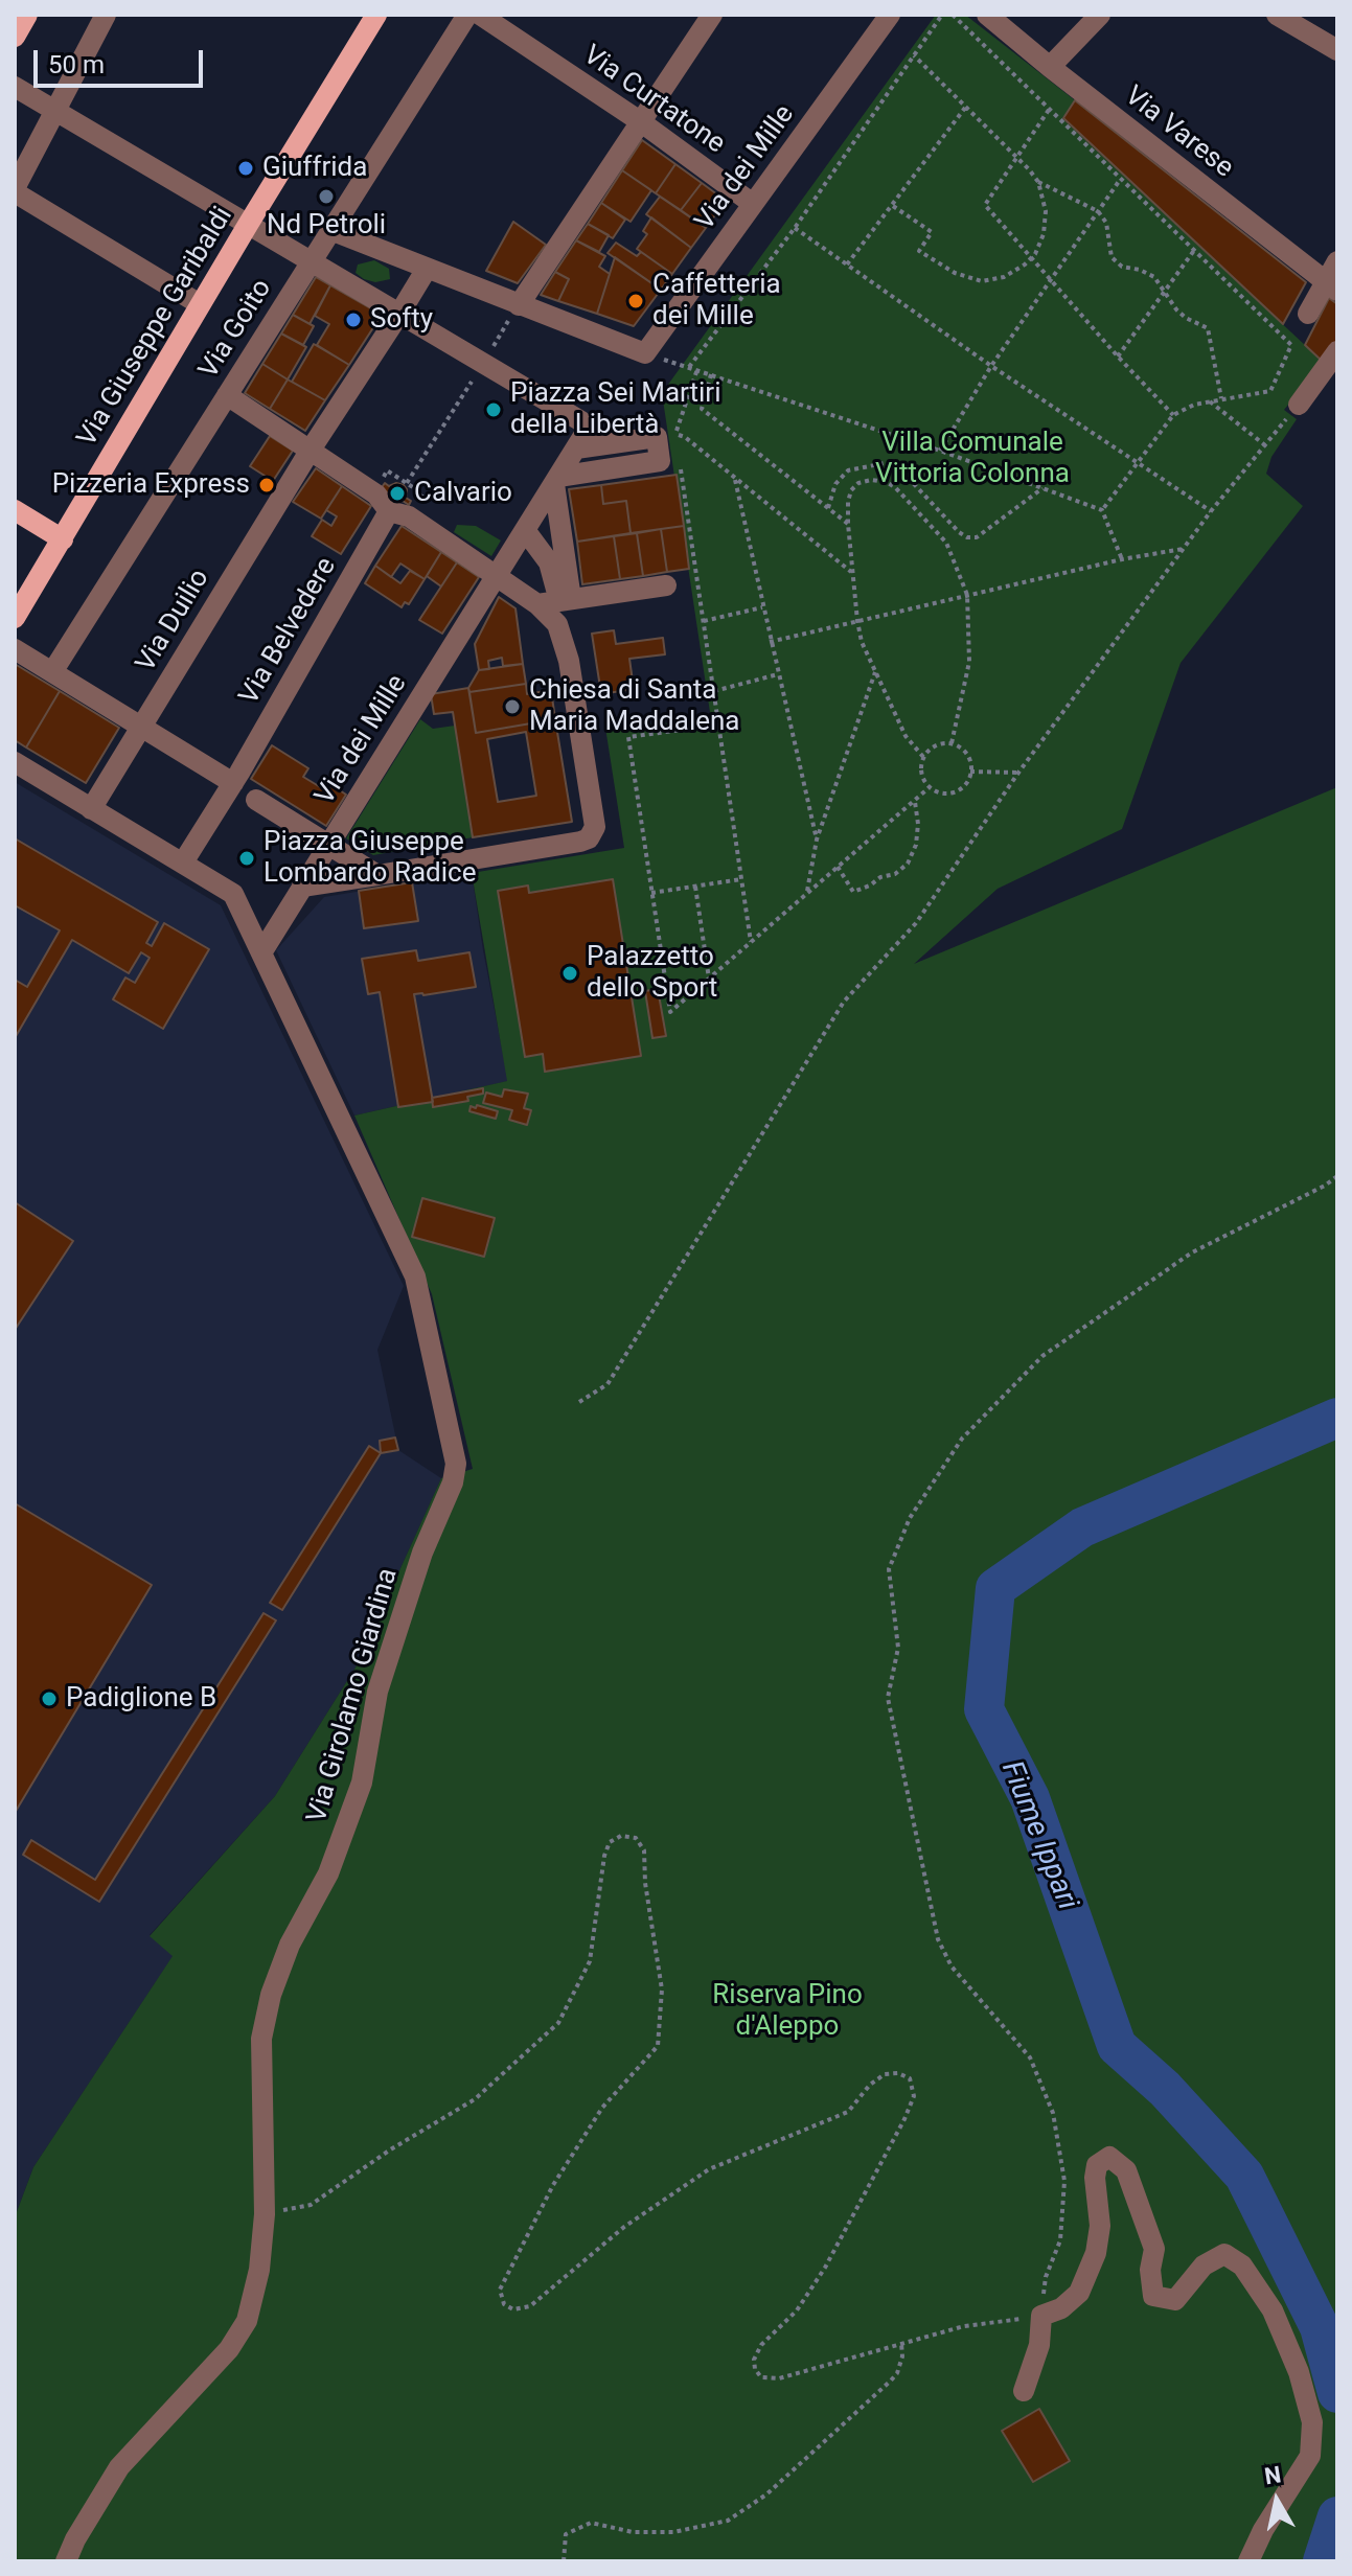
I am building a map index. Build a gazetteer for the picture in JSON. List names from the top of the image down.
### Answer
{
  "streets": {
    "main road": ["Via Giuseppe Garibaldi"],
    "street": [
      "Via Curtatone",
      "Via Varese",
      "Via dei Mille",
      "Via Goito",
      "Via Duilio",
      "Via Belvedere",
      "Via Girolamo Giardina"
    ]
  },
  "crossings": [
    ["Via Curtatone", "Via dei Mille"],
    ["Via dei Mille", "Via Girolamo Giardina"],
    ["Via Duilio", "Via Girolamo Giardina"],
    ["Via Belvedere", "Via Girolamo Giardina"]
  ],
  "water": ["Fiume Ippari"],
  "parks": ["Villa Comunale Vittoria Colonna", "Riserva Pino d'Aleppo"],
  "places": [
    "Giuffrida",
    "Nd Petroli",
    "Caffetteria dei Mille",
    "Softy",
    "Piazza Sei Martiri della Libertà",
    "Pizzeria Express",
    "Calvario",
    "Chiesa di Santa Maria Maddalena",
    "Piazza Giuseppe Lombardo Radice",
    "Palazzetto dello Sport",
    "Padiglione B"
  ],
  "scale_bar": "50 m",
  "north": "top"
}
